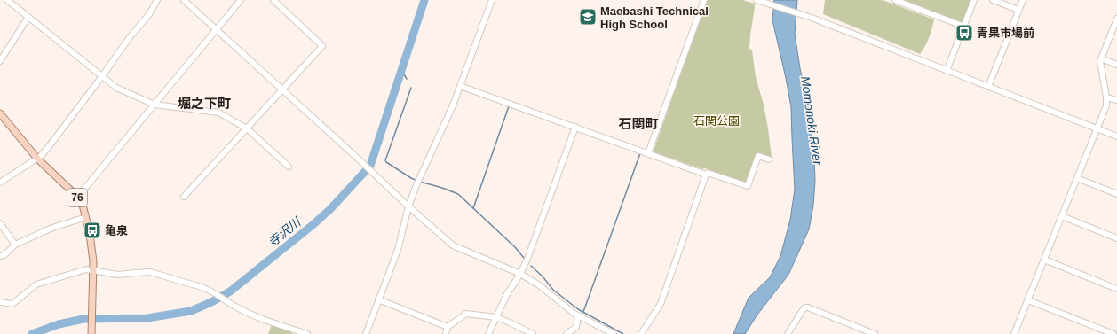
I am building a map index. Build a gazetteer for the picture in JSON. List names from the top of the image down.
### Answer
{
  "streets": {
    "main road": ["76"]
  },
  "districts": ["堀之下町", "石関町"],
  "water": ["Momonoki River", "寺沢川"],
  "parks": ["石関公園"],
  "places": {
    "school or university": ["Maebashi Technical High School"],
    "bus stop": ["青果市場前", "亀泉"]
  }
}
